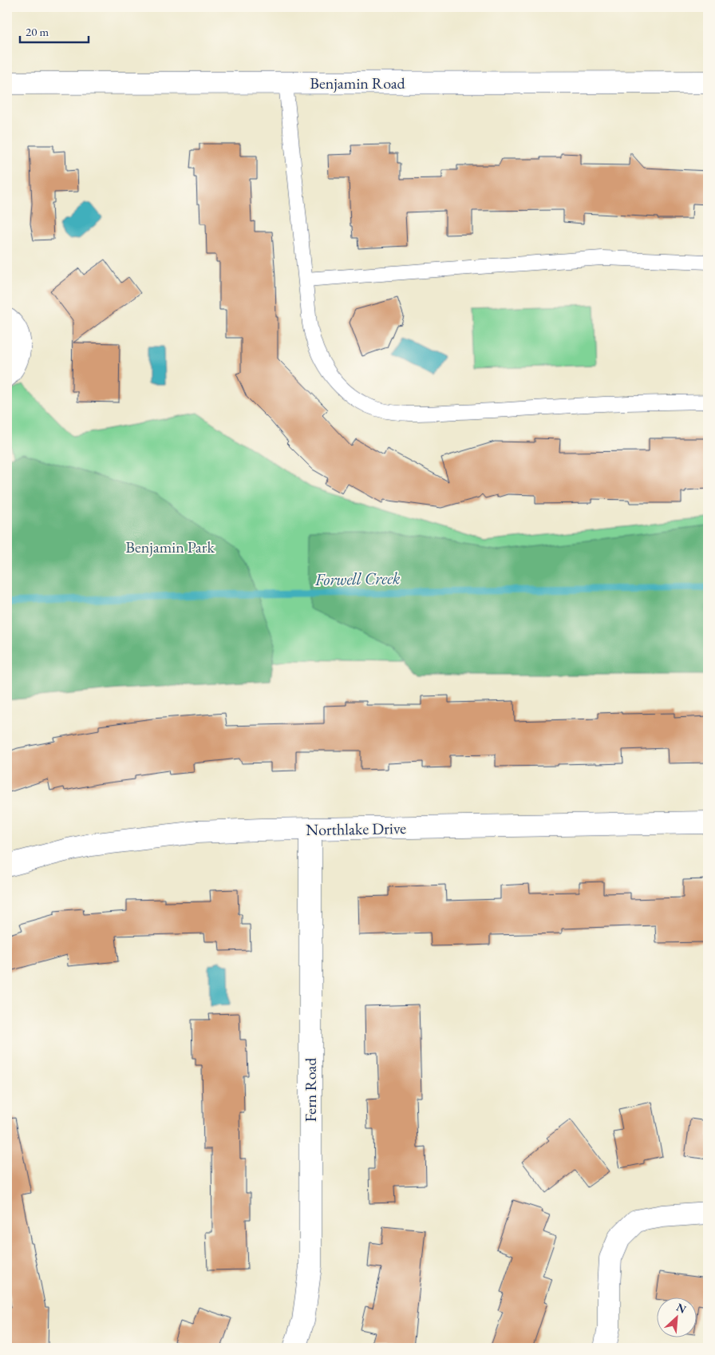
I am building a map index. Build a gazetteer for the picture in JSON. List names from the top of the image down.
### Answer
{
  "streets": {
    "street": ["Benjamin Road", "Northlake Drive", "Fern Road"]
  },
  "crossings": [
    ["Northlake Drive", "Fern Road"]
  ],
  "water": ["Forwell Creek"],
  "parks": ["Benjamin Park"],
  "scale_bar": "20 m",
  "north": "top right"
}
